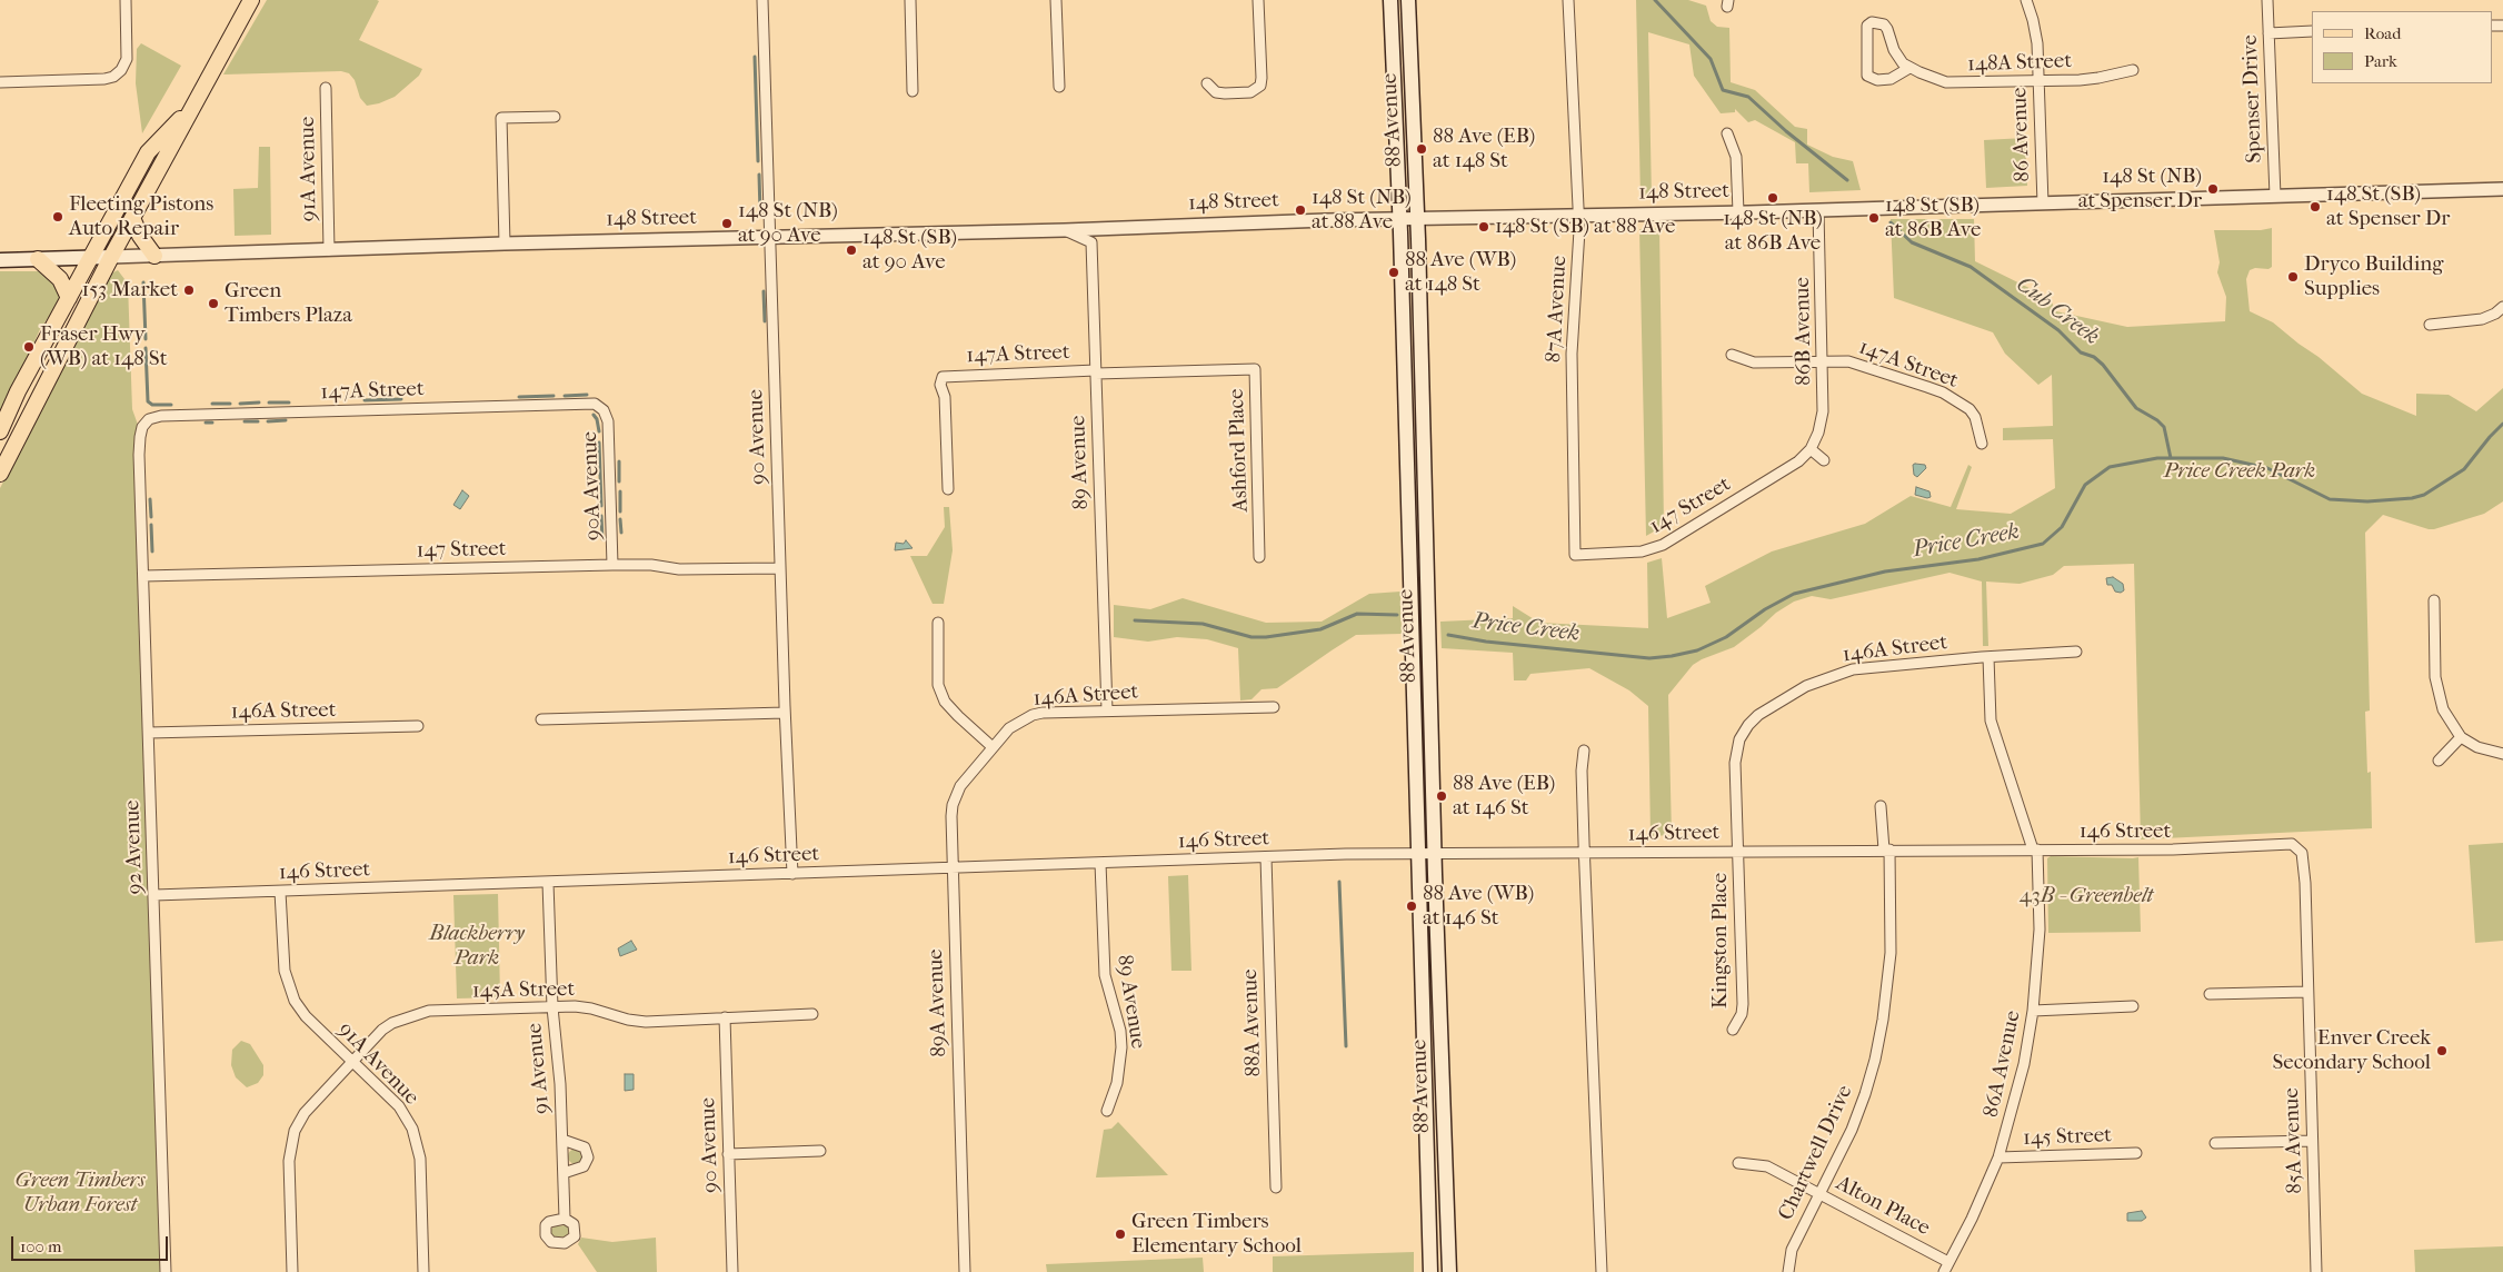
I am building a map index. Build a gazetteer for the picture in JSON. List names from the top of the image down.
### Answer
{
  "streets": {
    "main road": ["88 Avenue", "148 Street"],
    "street": [
      "148A Street",
      "Spenser Drive",
      "86 Avenue",
      "91A Avenue",
      "87A Avenue",
      "86B Avenue",
      "147A Street",
      "90 Avenue",
      "Ashford Place",
      "89 Avenue",
      "90A Avenue",
      "147 Street",
      "146A Street",
      "146 Street",
      "92 Avenue",
      "Kingston Place",
      "145A Street",
      "89A Avenue",
      "88A Avenue",
      "86A Avenue",
      "91 Avenue",
      "145 Street",
      "85A Avenue",
      "Chartwell Drive",
      "Alton Place"
    ]
  },
  "crossings": [
    ["148A Street", "86 Avenue"],
    ["Spenser Drive", "148 Street"],
    ["88 Avenue", "148 Street"],
    ["88 Avenue", "146 Street"],
    ["86 Avenue", "148 Street"],
    ["91A Avenue", "148 Street"],
    ["91A Avenue", "146 Street"],
    ["91A Avenue", "145A Street"],
    ["148 Street", "87A Avenue"],
    ["148 Street", "86B Avenue"],
    ["148 Street", "90 Avenue"],
    ["148 Street", "89 Avenue"],
    ["87A Avenue", "147 Street"],
    ["86B Avenue", "147A Street"],
    ["86B Avenue", "147 Street"],
    ["147A Street", "Ashford Place"],
    ["147A Street", "89 Avenue"],
    ["147A Street", "90A Avenue"],
    ["147A Street", "92 Avenue"],
    ["90 Avenue", "147 Street"],
    ["90 Avenue", "146 Street"],
    ["90 Avenue", "145A Street"],
    ["Ashford Place", "89 Avenue"],
    ["89 Avenue", "146A Street"],
    ["89 Avenue", "146 Street"],
    ["90A Avenue", "147 Street"],
    ["147 Street", "92 Avenue"],
    ["146A Street", "92 Avenue"],
    ["146A Street", "Kingston Place"],
    ["146A Street", "89A Avenue"],
    ["146A Street", "86A Avenue"],
    ["146 Street", "92 Avenue"],
    ["146 Street", "Kingston Place"],
    ["146 Street", "89A Avenue"],
    ["146 Street", "88A Avenue"],
    ["146 Street", "86A Avenue"],
    ["146 Street", "91 Avenue"],
    ["146 Street", "85A Avenue"],
    ["146 Street", "Chartwell Drive"],
    ["145A Street", "91 Avenue"],
    ["86A Avenue", "145 Street"],
    ["86A Avenue", "Alton Place"],
    ["Chartwell Drive", "Alton Place"]
  ],
  "water": ["Cub Creek", "Price Creek"],
  "parks": [
    "Price Creek Park",
    "43B - Greenbelt",
    "Blackberry Park",
    "Green Timbers Urban Forest"
  ],
  "places": [
    "88 Ave (EB) at 148 St",
    "148 St (NB) at Spenser Dr",
    "148 St (NB) at 86B Ave",
    "148 St (SB) at Spenser Dr",
    "148 St (NB) at 88 Ave",
    "Fleeting Pistons Auto Repair",
    "148 St (SB) at 86B Ave",
    "148 St (NB) at 90 Ave",
    "148 St (SB) at 88 Ave",
    "148 St (SB) at 90 Ave",
    "88 Ave (WB) at 148 St",
    "Dryco Building Supplies",
    "153 Market",
    "Green Timbers Plaza",
    "Fraser Hwy (WB) at 148 St",
    "88 Ave (EB) at 146 St",
    "88 Ave (WB) at 146 St",
    "Enver Creek Secondary School",
    "Green Timbers Elementary School"
  ],
  "legend": ["Road", "Park"],
  "scale_bar": "100 m"
}
